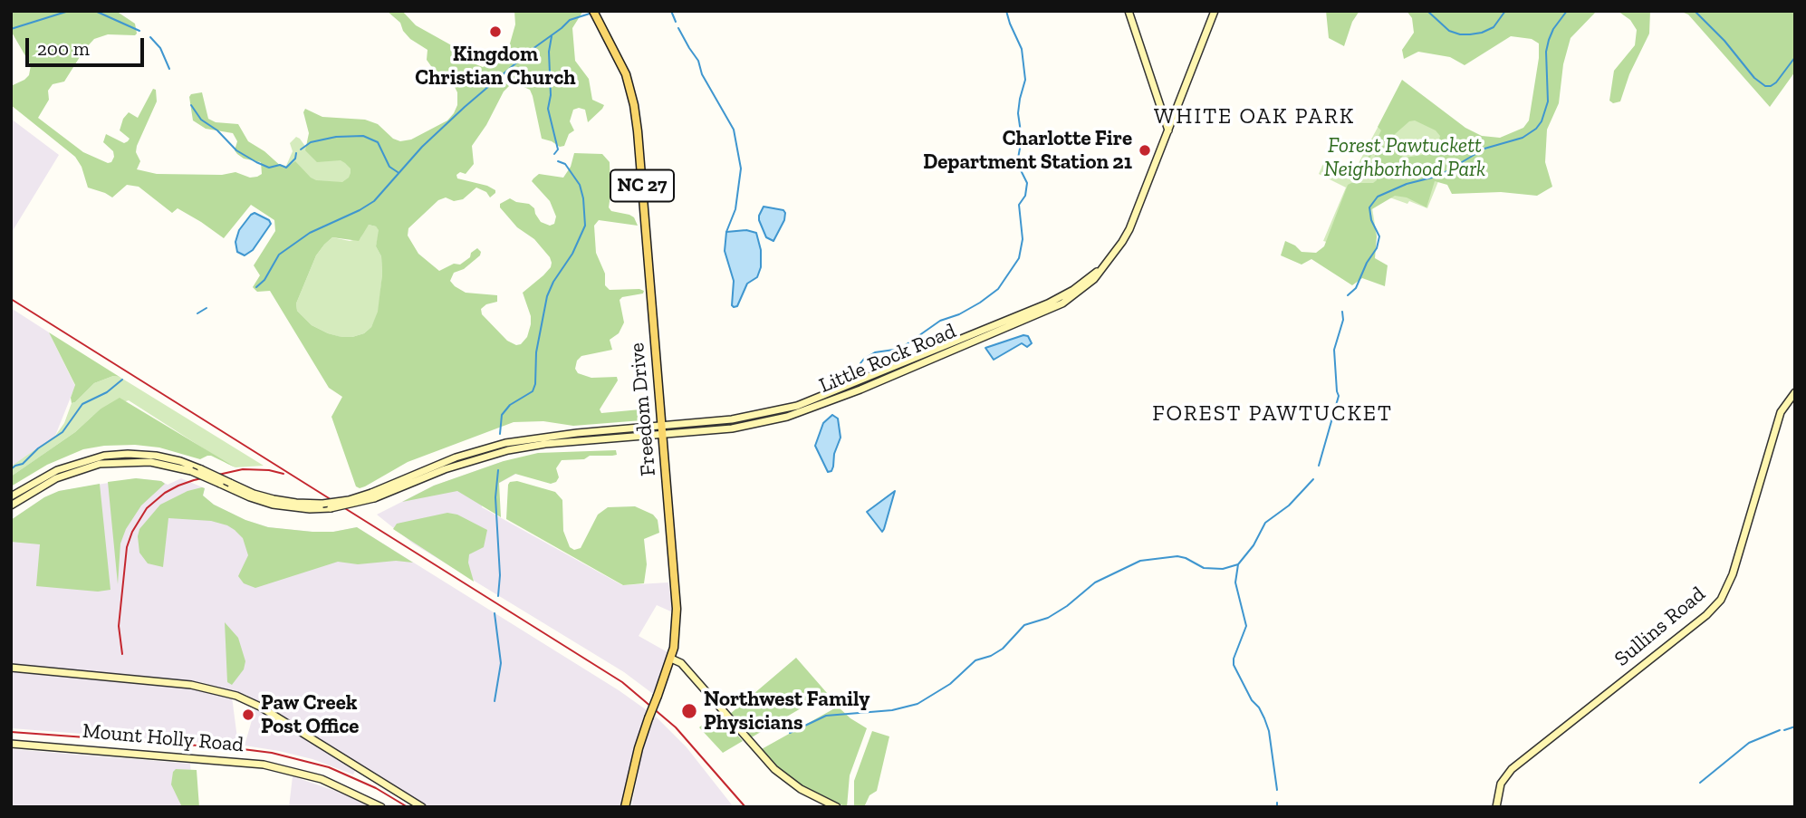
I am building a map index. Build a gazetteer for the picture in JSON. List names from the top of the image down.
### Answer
{
  "streets": {
    "main road": [
      "NC 27",
      "Little Rock Road",
      "Freedom Drive",
      "Sullins Road",
      "Mount Holly Road"
    ]
  },
  "crossings": [
    ["Little Rock Road", "Freedom Drive"]
  ],
  "districts": ["WHITE OAK PARK", "FOREST PAWTUCKET"],
  "parks": ["Forest Pawtuckett Neighborhood Park"],
  "places": [
    "Kingdom Christian Church",
    "Charlotte Fire Department Station 21",
    "Northwest Family Physicians",
    "Paw Creek Post Office"
  ],
  "scale_bar": "200 m"
}
